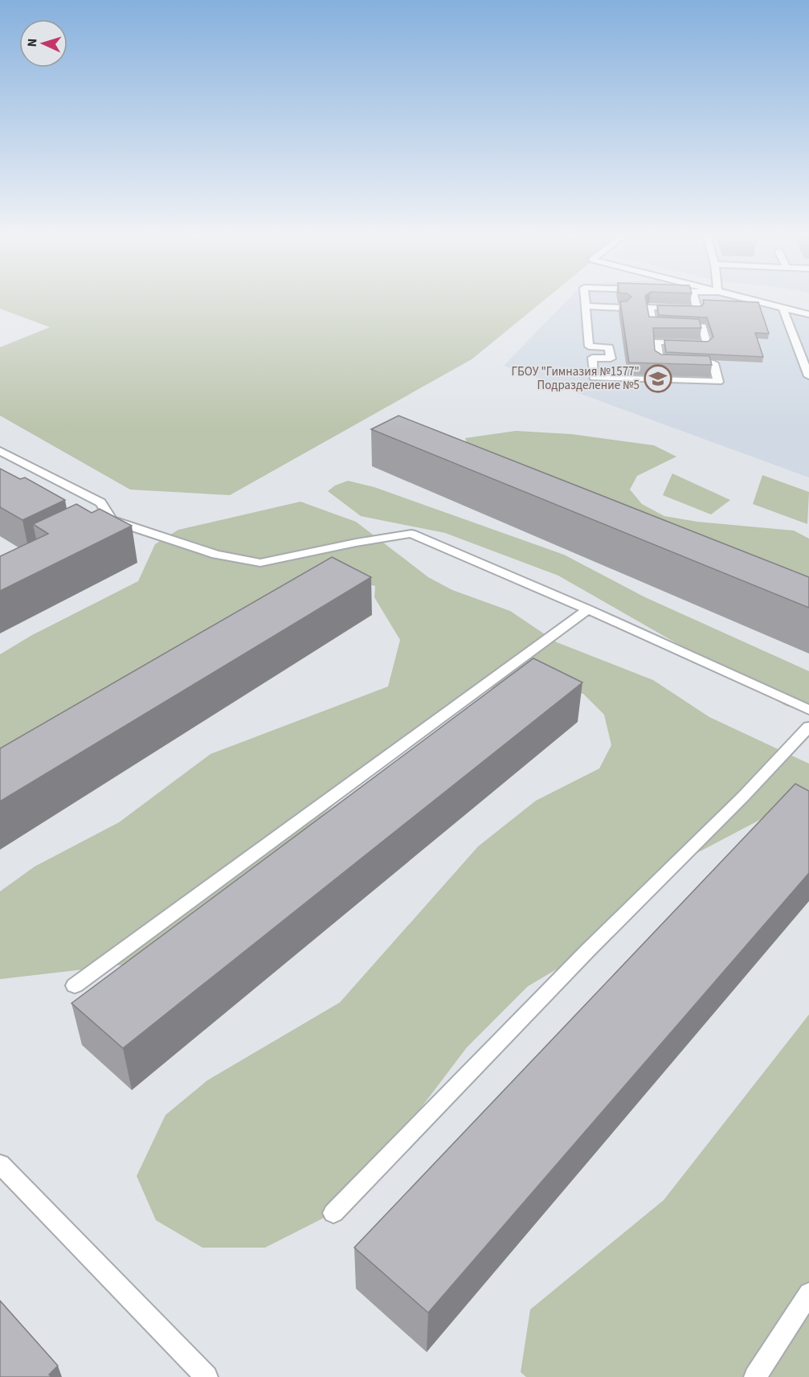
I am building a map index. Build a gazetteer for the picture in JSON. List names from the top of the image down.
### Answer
{
  "places": {
    "school or university": ["ГБОУ \"Гимназия №1577\" Подразделение №5"]
  },
  "north": "left"
}
